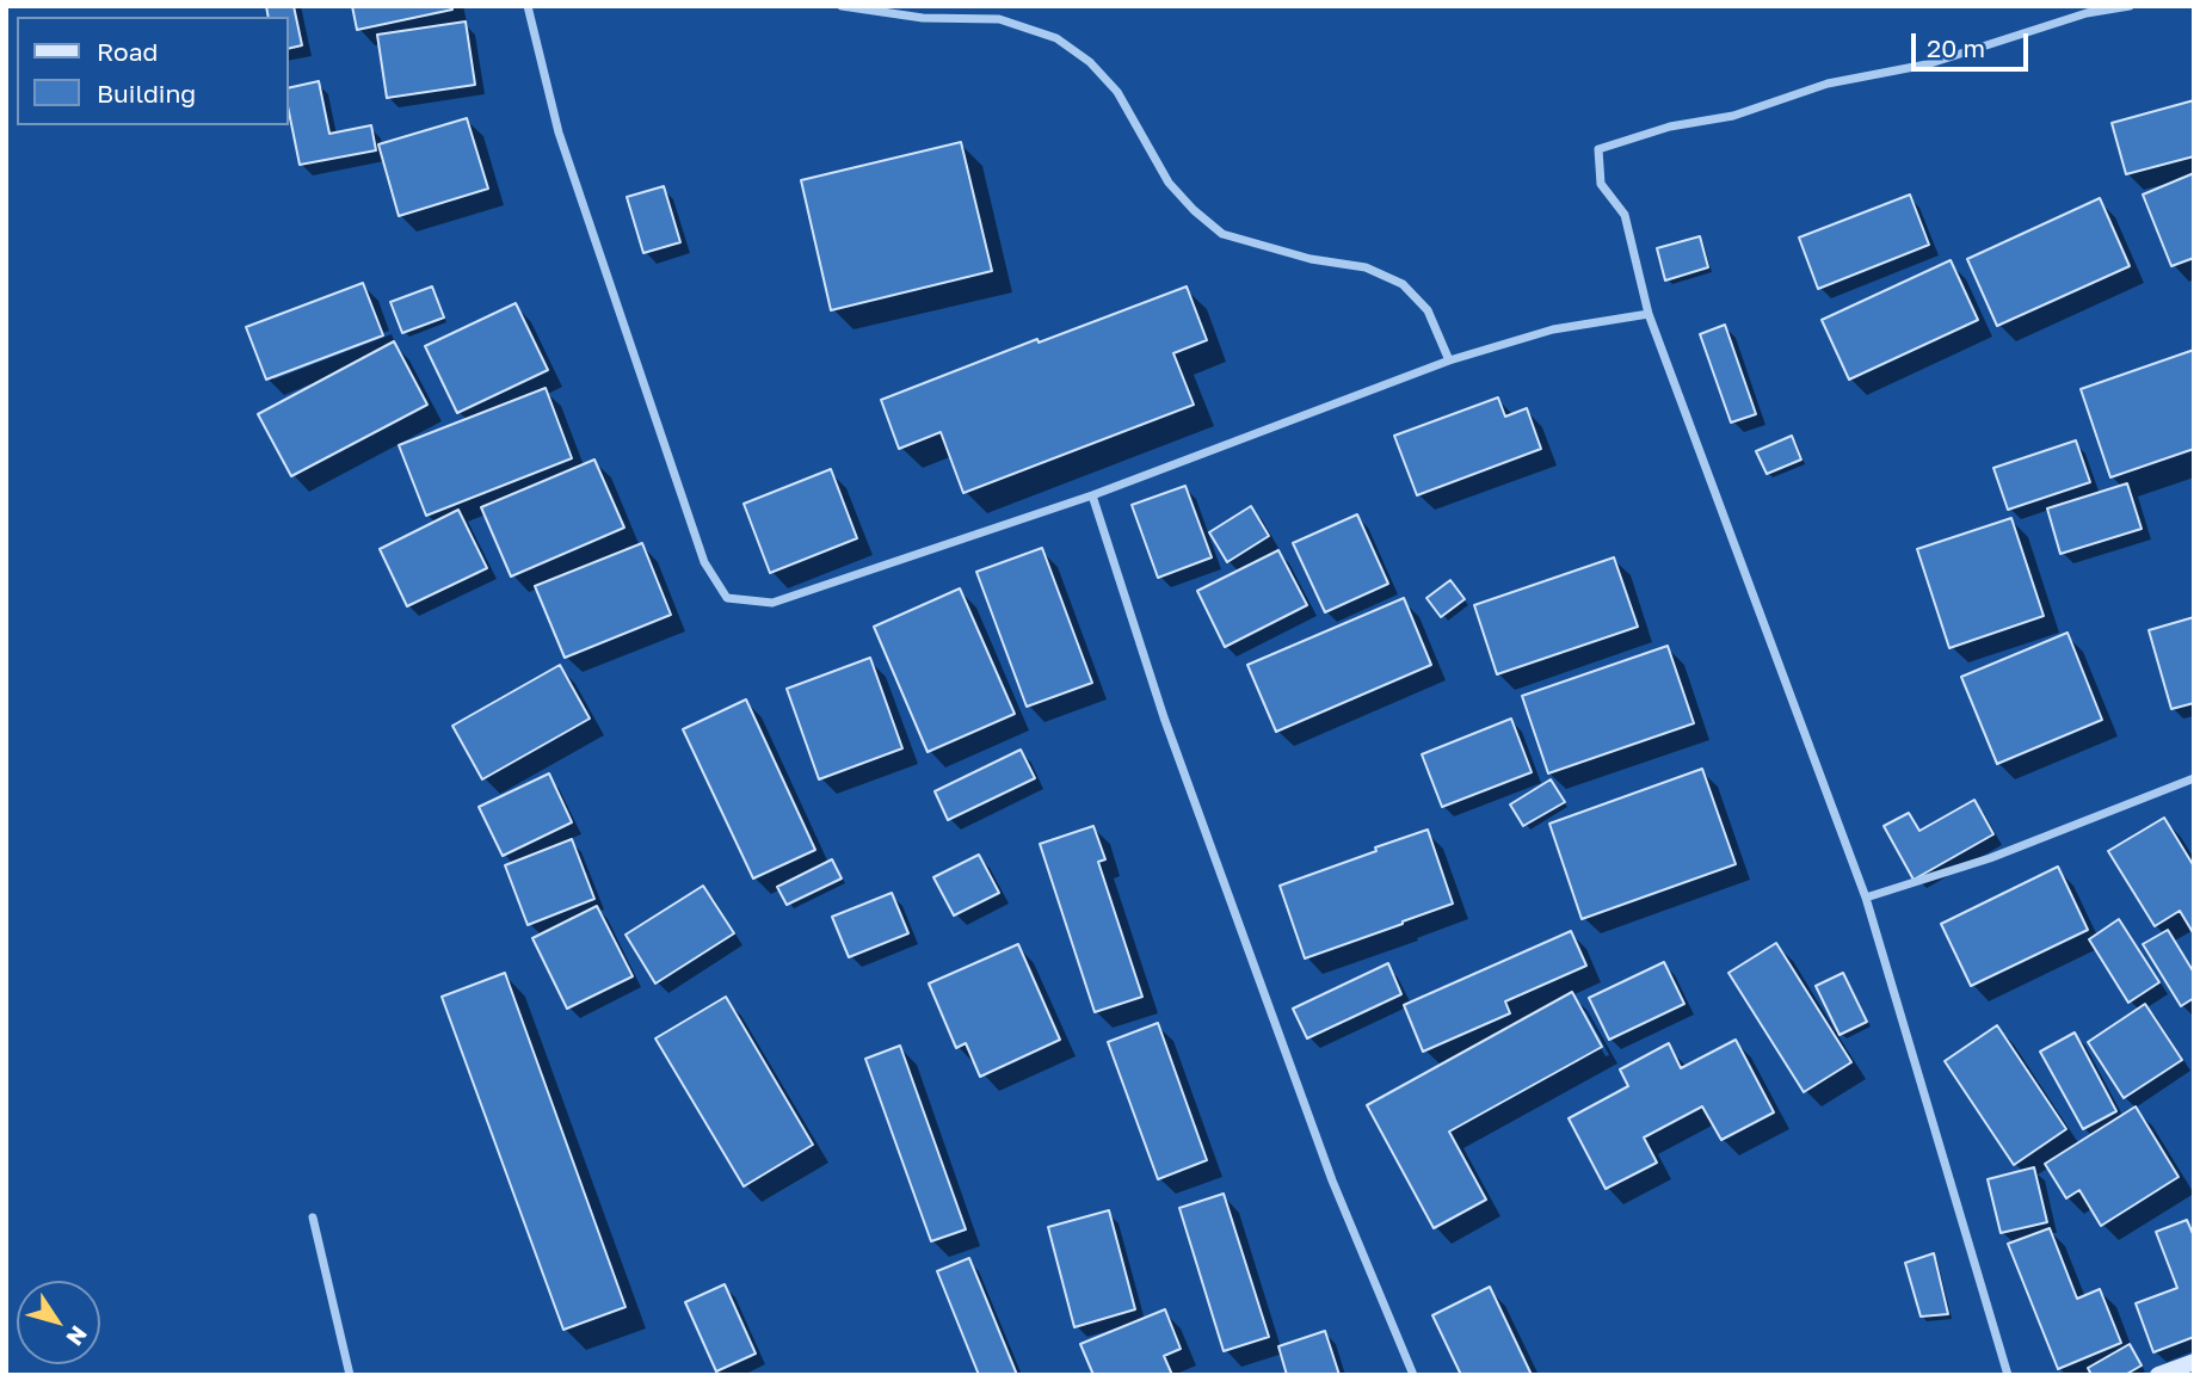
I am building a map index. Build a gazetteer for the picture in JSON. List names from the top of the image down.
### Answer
{
  "legend": ["Road", "Building"],
  "scale_bar": "20 m",
  "north": "bottom right"
}
